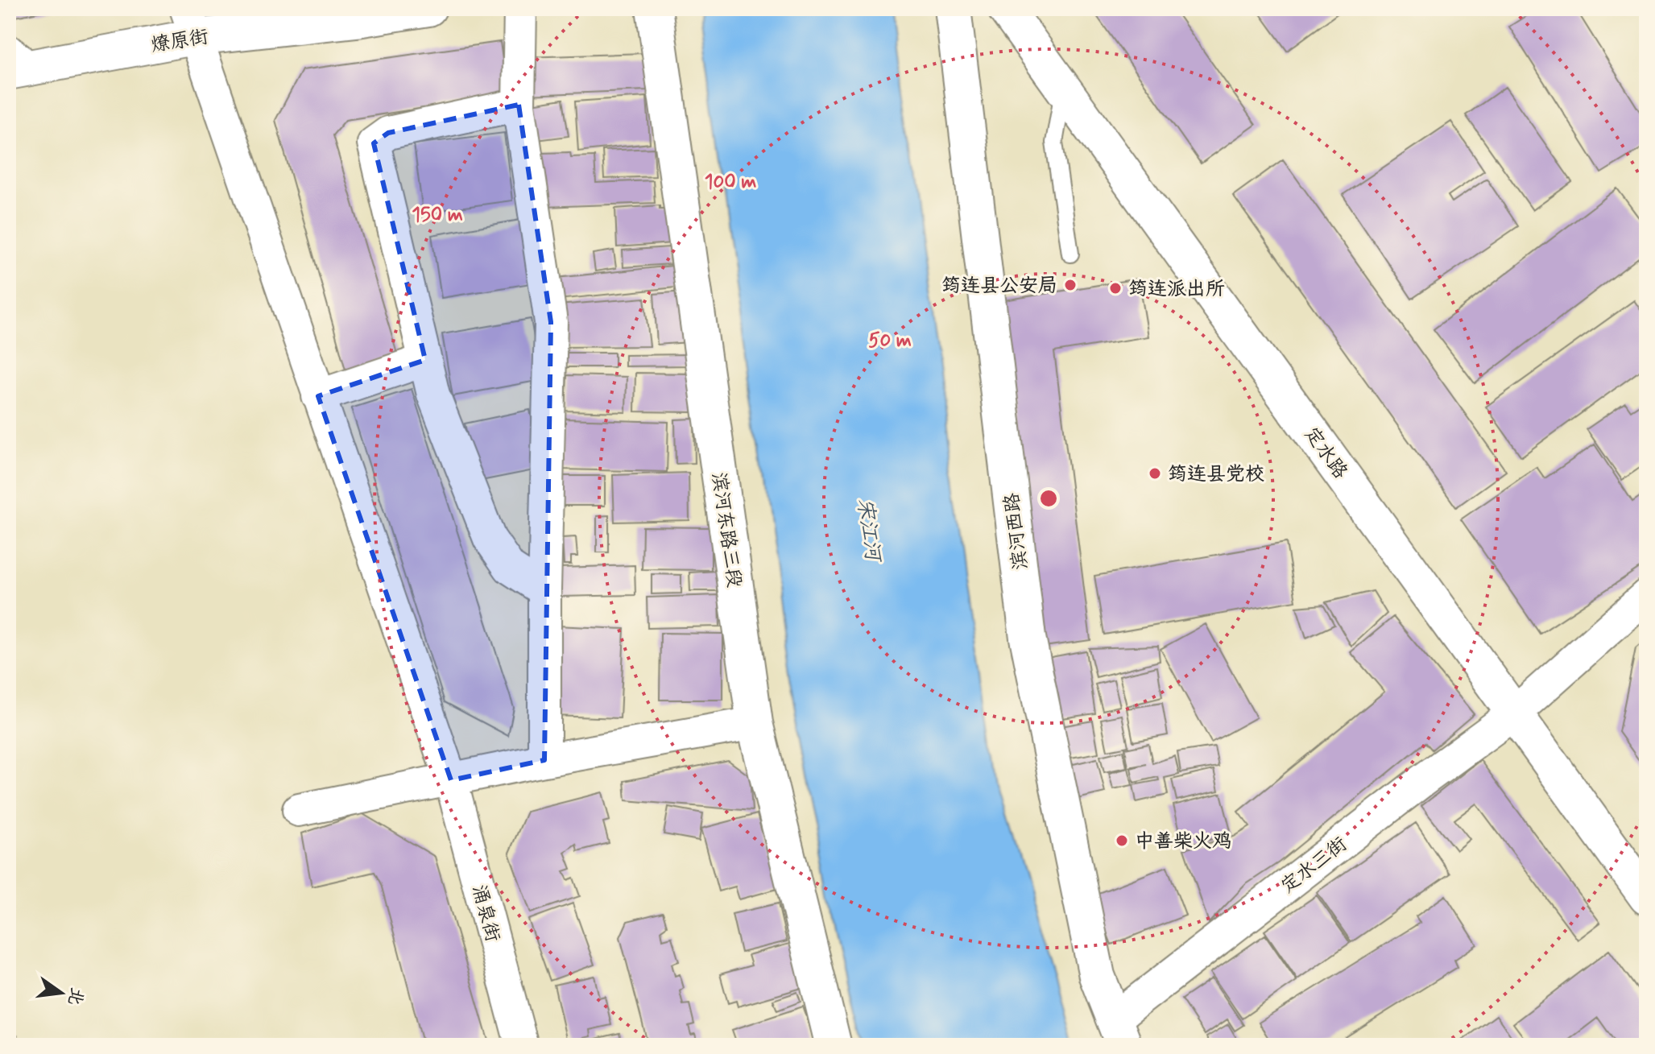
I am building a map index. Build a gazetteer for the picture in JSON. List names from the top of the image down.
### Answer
{
  "streets": {
    "street": [
      "燎原街",
      "定水路",
      "滨河东路三段",
      "滨河西路",
      "定水三街",
      "涌泉街"
    ]
  },
  "crossings": [
    ["燎原街", "涌泉街"],
    ["定水路", "定水三街"],
    ["滨河西路", "定水三街"]
  ],
  "water": ["宋江河"],
  "places": [
    "筠连县公安局",
    "筠连派出所",
    "筠连县党校",
    "中善柴火鸡"
  ],
  "north": "right",
  "rings": ["100 m", "150 m", "50 m"]
}
